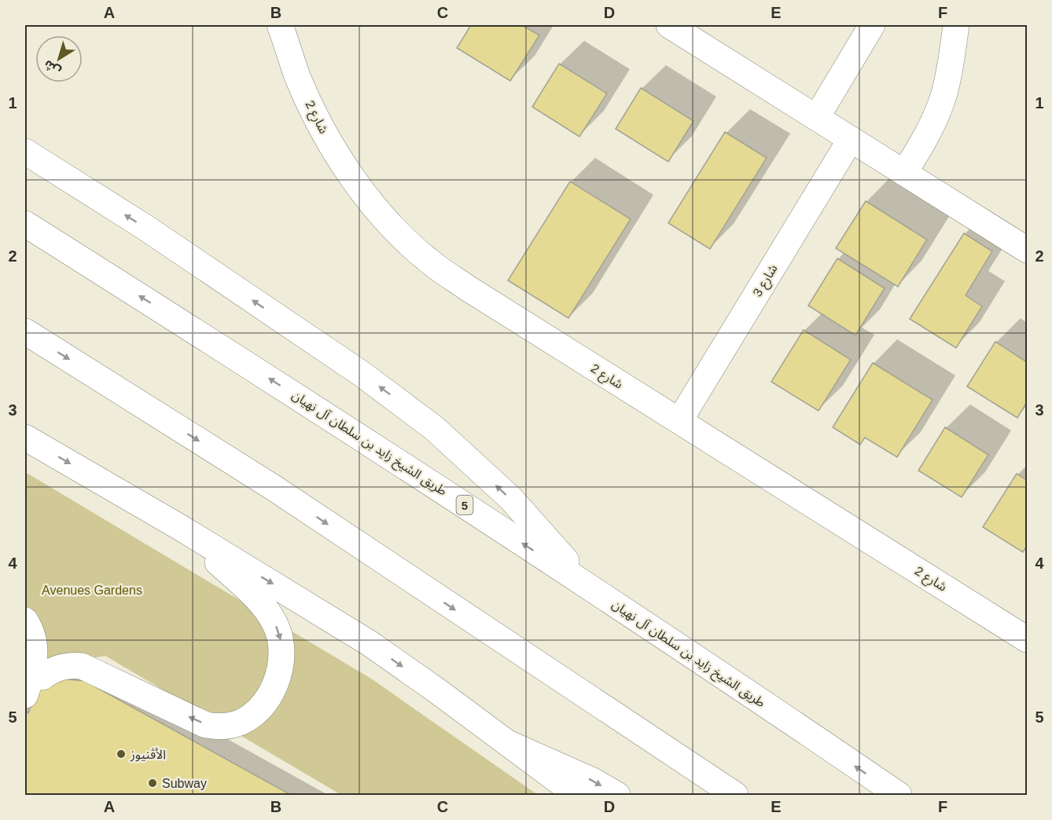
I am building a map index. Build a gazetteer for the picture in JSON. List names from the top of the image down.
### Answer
{
  "streets": {
    "main road": [
      "شارع 2",
      "شارع 3",
      "طريق الشيخ زايد بن سلطان آل نهيان",
      "5"
    ]
  },
  "crossings": [
    ["شارع 2", "شارع 3"]
  ],
  "parks": ["Avenues Gardens"],
  "places": ["الأڤنيوز", "Subway"],
  "north": "bottom left",
  "grid": {
    "columns": [
      "A",
      "B",
      "C",
      "D",
      "E",
      "F"
    ],
    "rows": [
      "1",
      "2",
      "3",
      "4",
      "5"
    ]
  }
}
